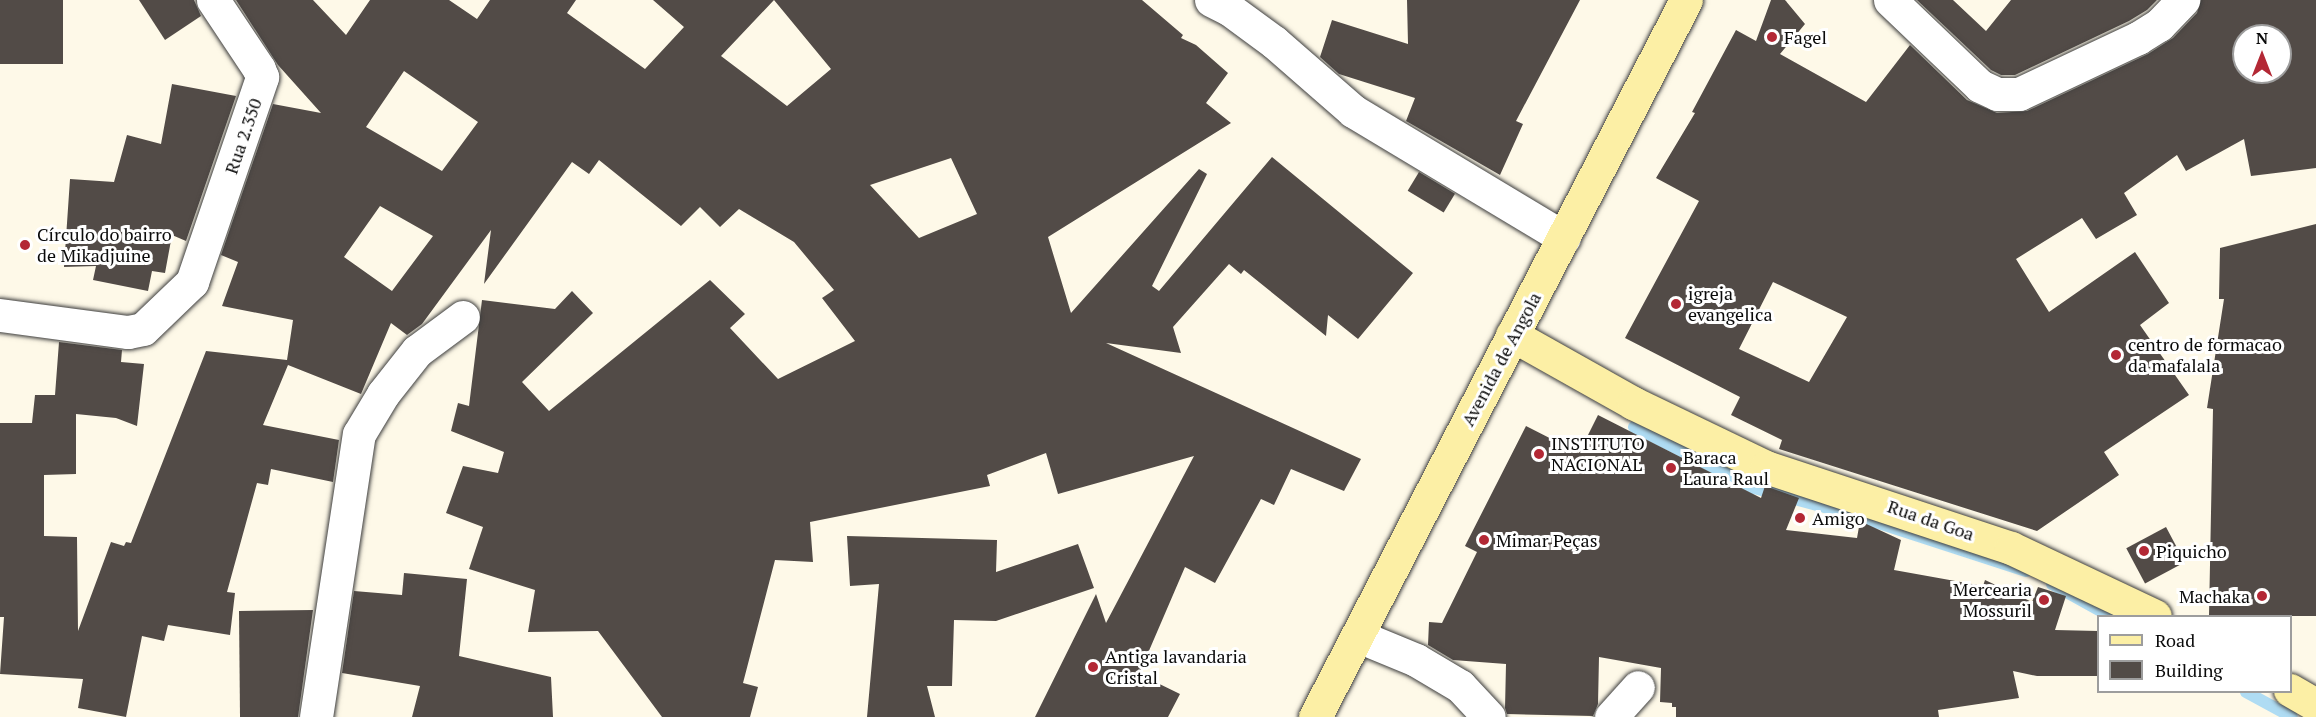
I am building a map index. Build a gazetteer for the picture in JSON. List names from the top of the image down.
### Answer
{
  "streets": {
    "main road": ["Avenida de Angola", "Rua da Goa"],
    "street": ["Rua 2.350"]
  },
  "crossings": [
    ["Avenida de Angola", "Rua da Goa"]
  ],
  "places": [
    "Fagel",
    "Círculo do bairro de Mikadjuine",
    "igreja evangelica",
    "centro de formacao da mafalala",
    "INSTITUTO NACIONAL",
    "Baraca Laura Raul",
    "Amigo",
    "Mimar Peças",
    "Piquicho",
    "Machaka",
    "Mercearia Mossuril",
    "Antiga lavandaria Cristal"
  ],
  "legend": ["Road", "Building"],
  "north": "top"
}
